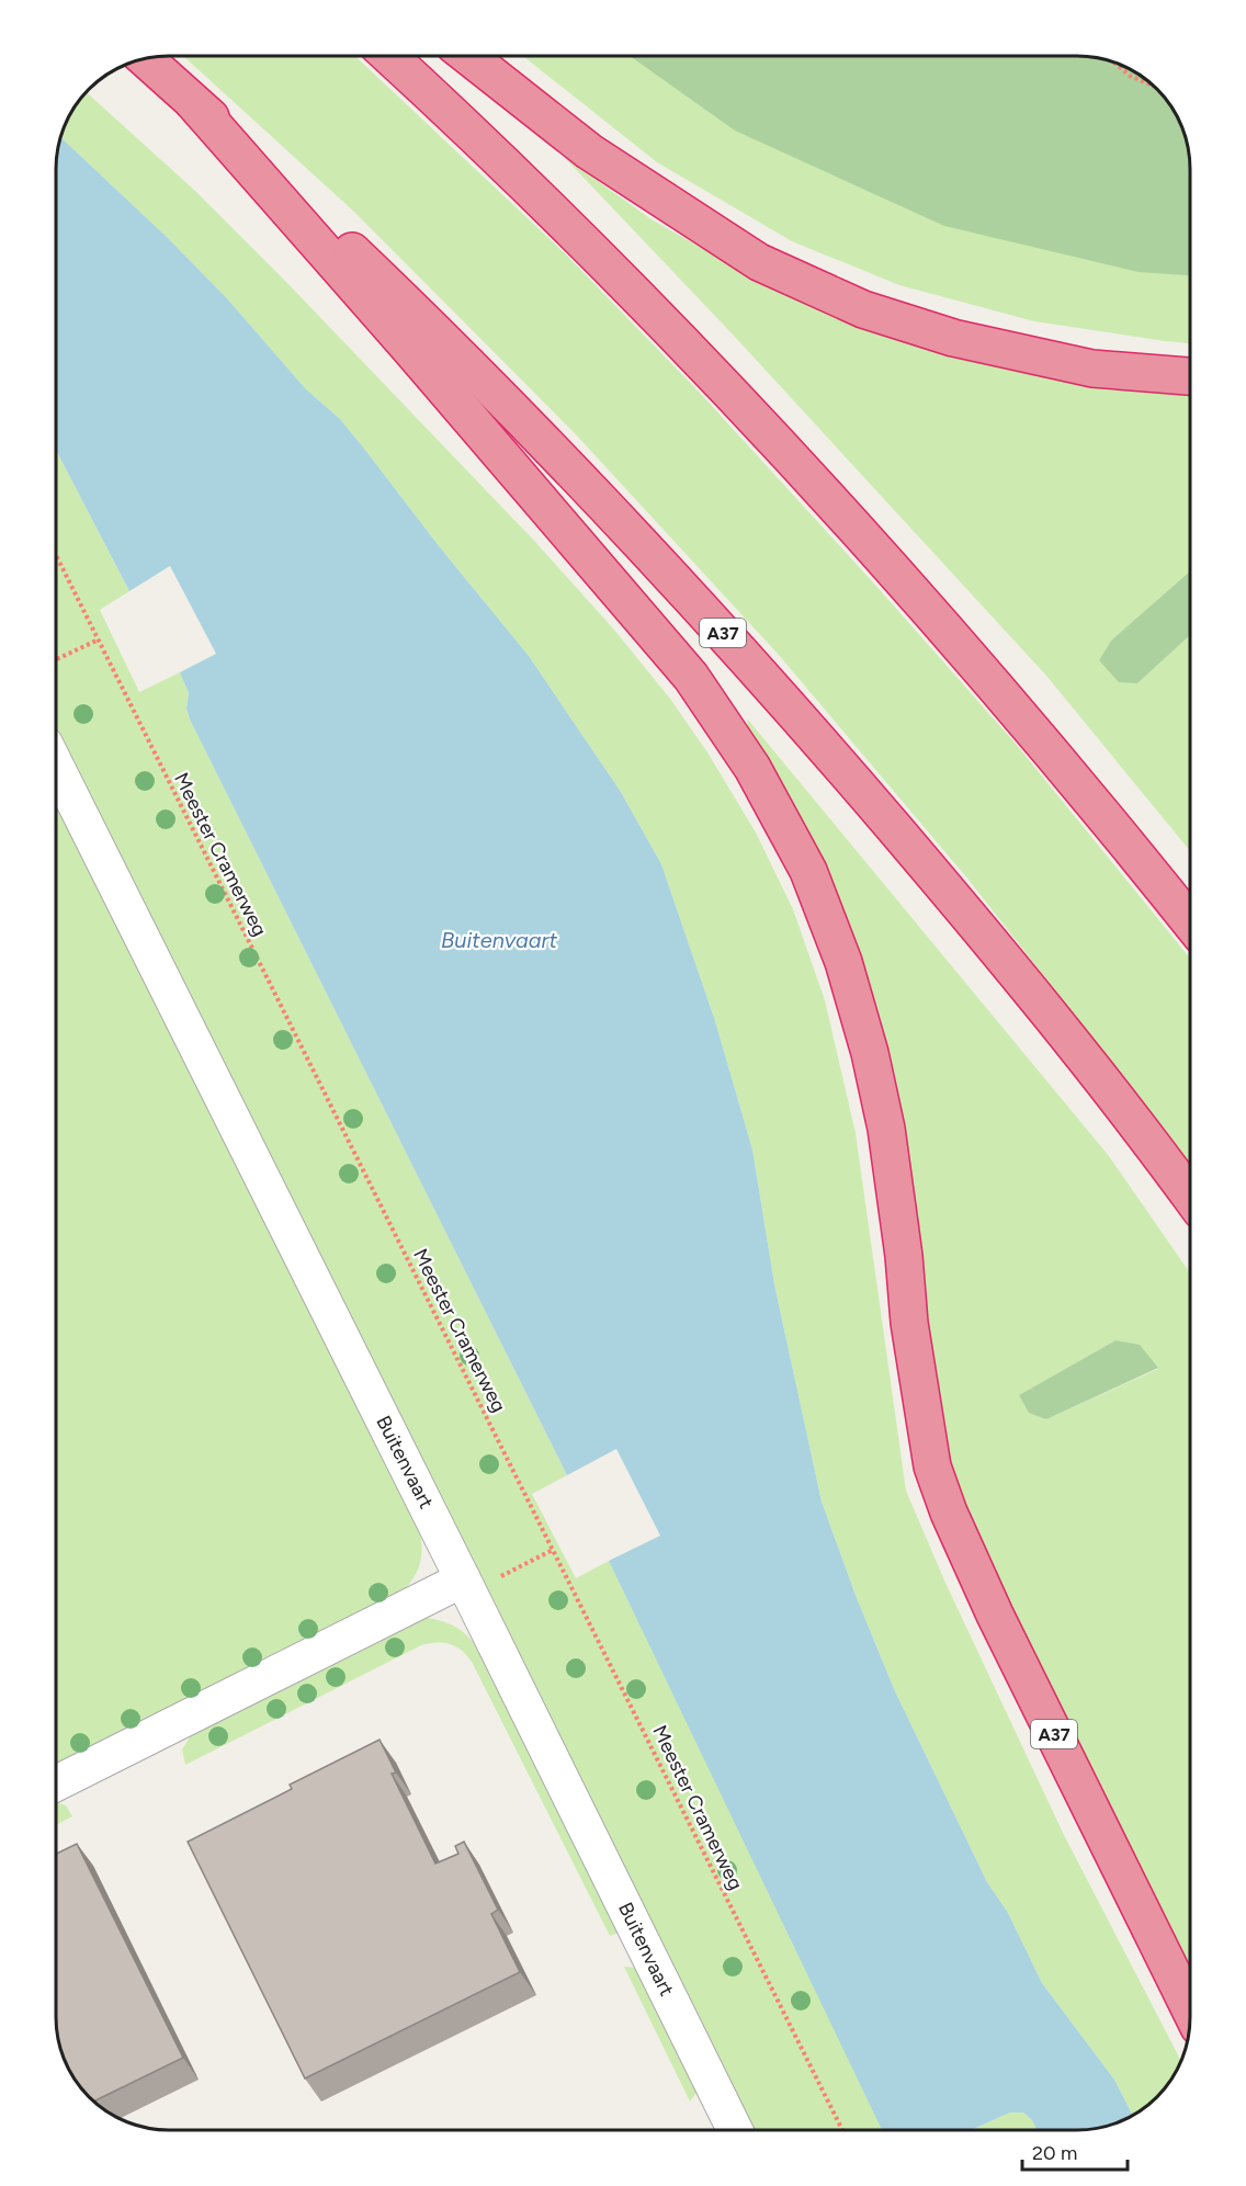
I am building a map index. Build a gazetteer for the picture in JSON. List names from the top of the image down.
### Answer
{
  "streets": {
    "highway": ["A37"],
    "street": ["Buitenvaart"],
    "path": ["Meester Cramerweg"]
  },
  "water": ["Buitenvaart"],
  "scale_bar": "20 m"
}
